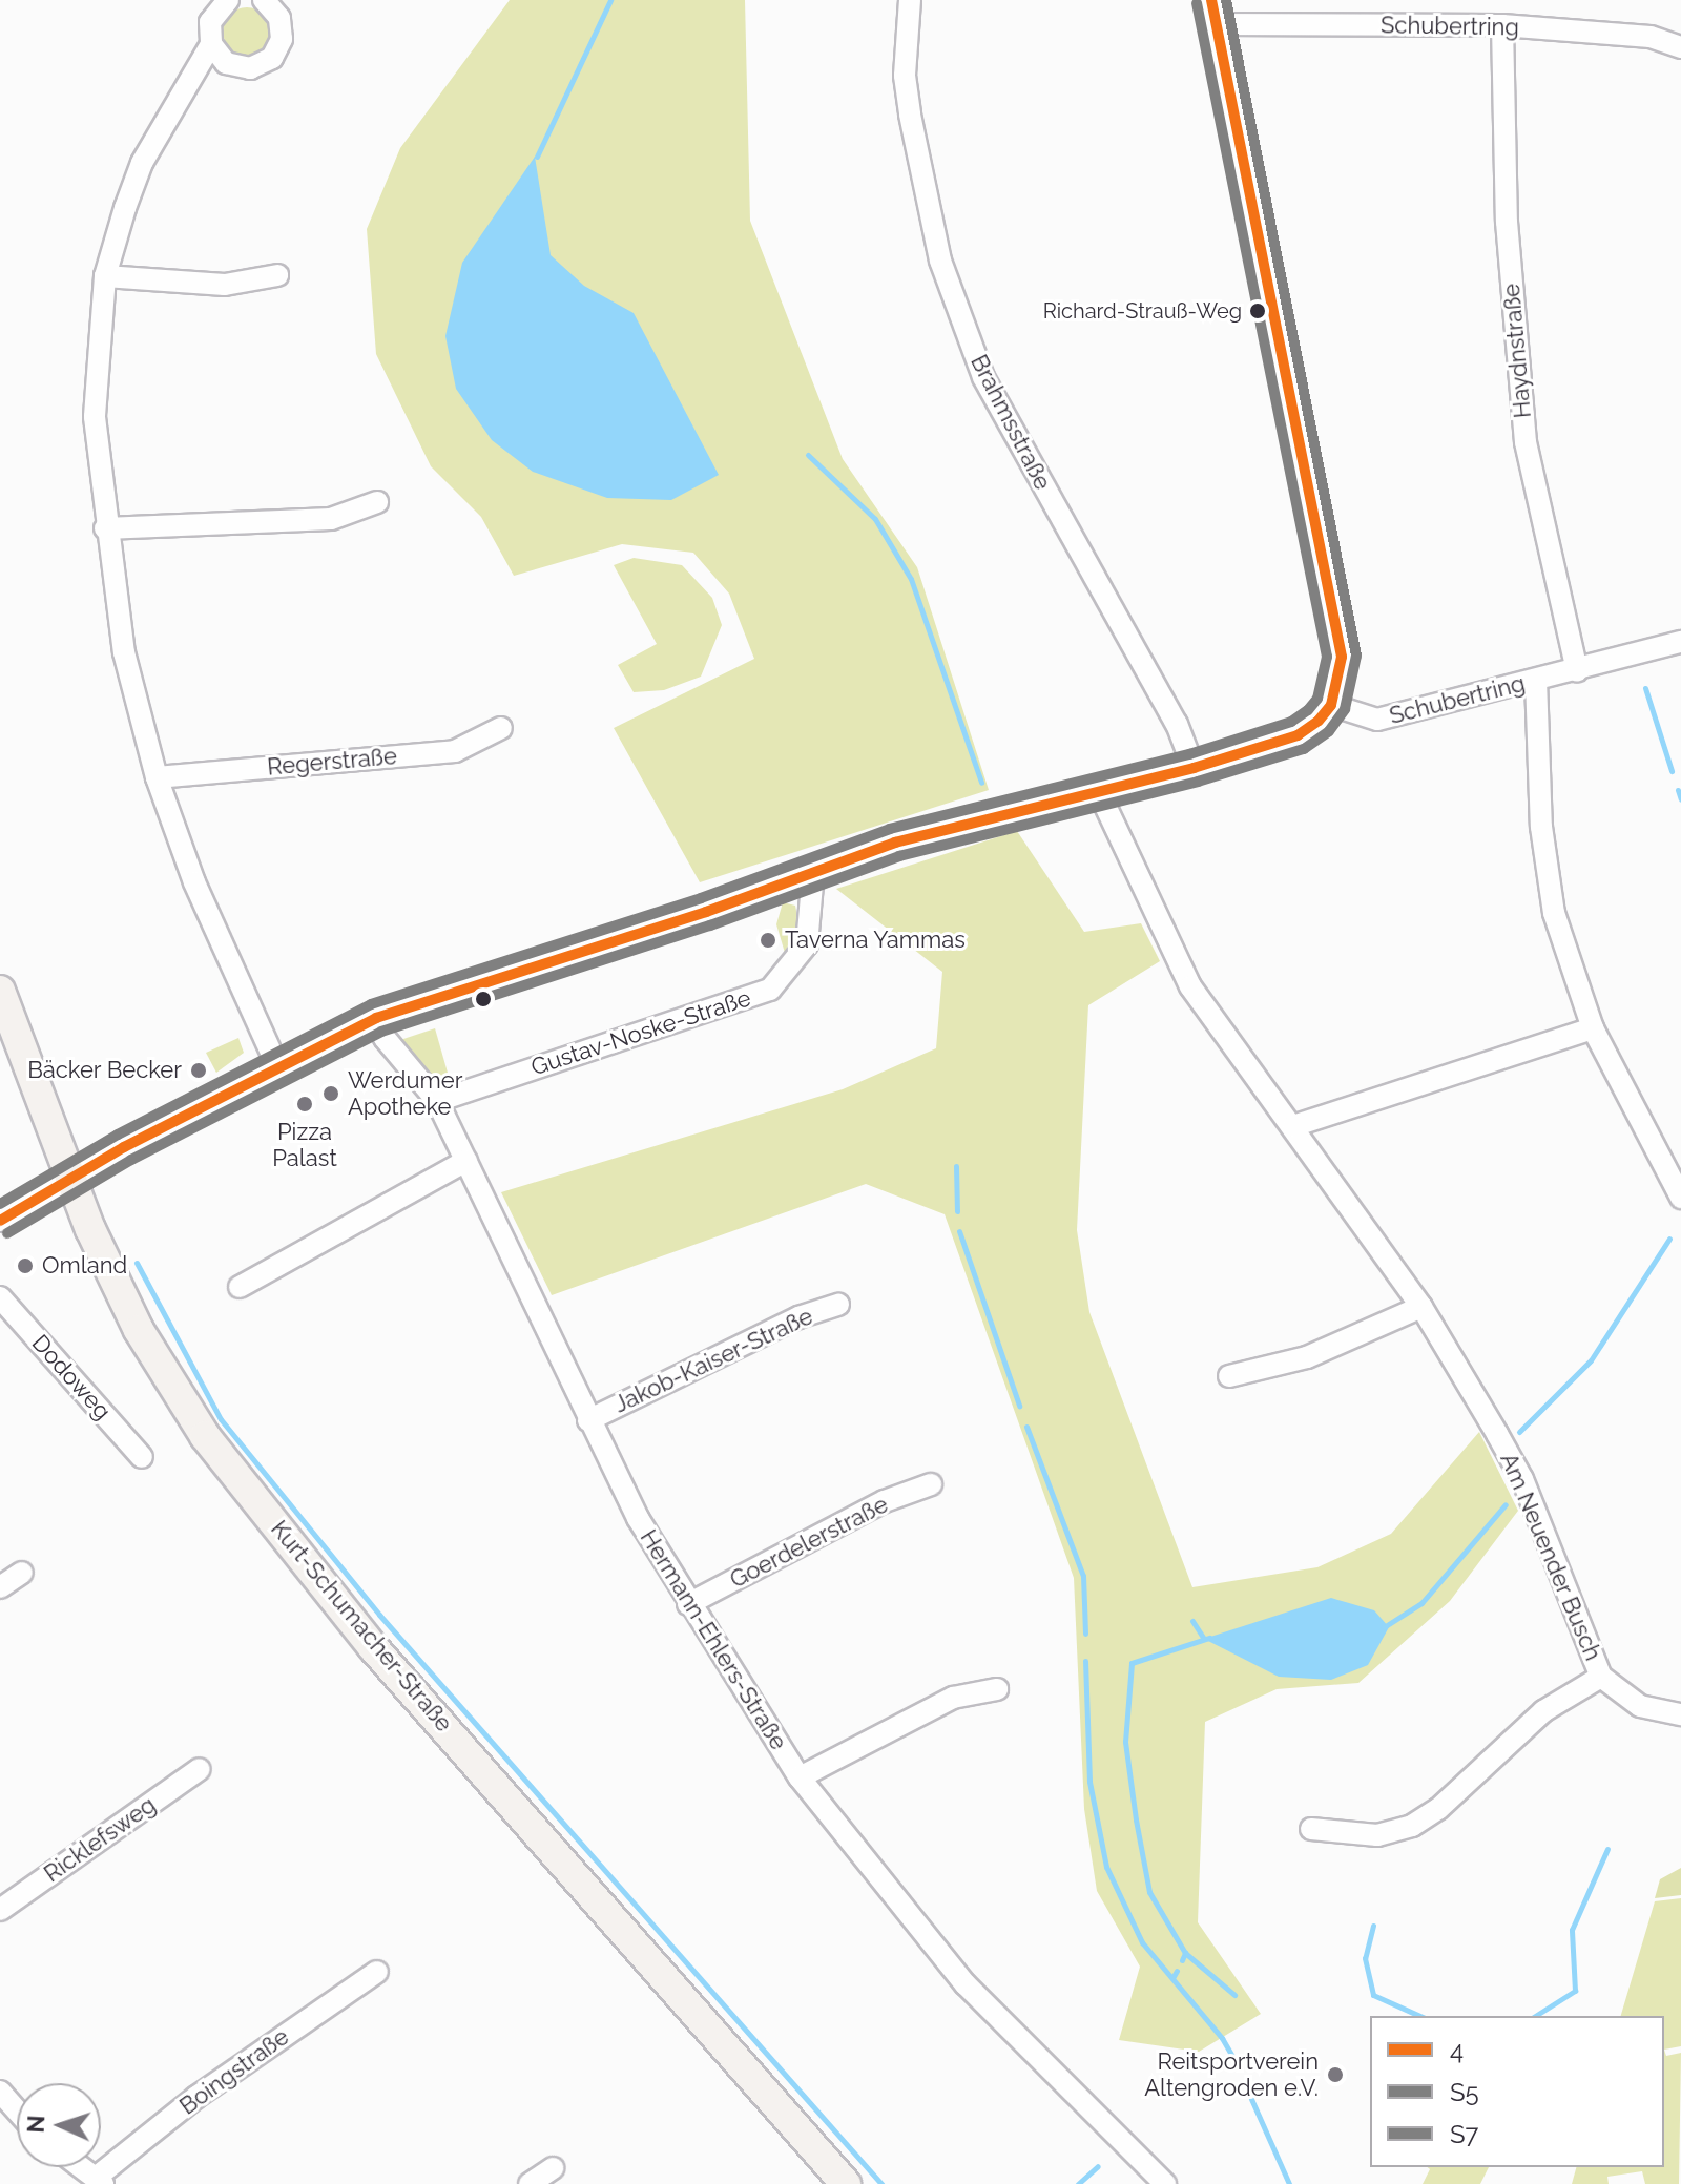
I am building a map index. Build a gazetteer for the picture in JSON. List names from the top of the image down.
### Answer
{
  "streets": {
    "street": [
      "Schubertring",
      "Haydnstraße",
      "Brahmsstraße",
      "Regerstraße",
      "Gustav-Noske-Straße",
      "Jakob-Kaiser-Straße",
      "Dodoweg",
      "Goerdelerstraße",
      "Am Neuender Busch",
      "Kurt-Schumacher-Straße",
      "Hermann-Ehlers-Straße",
      "Ricklefsweg",
      "Boingstraße"
    ]
  },
  "crossings": [
    ["Schubertring", "Haydnstraße"],
    ["Gustav-Noske-Straße", "Hermann-Ehlers-Straße"],
    ["Jakob-Kaiser-Straße", "Hermann-Ehlers-Straße"],
    ["Goerdelerstraße", "Hermann-Ehlers-Straße"]
  ],
  "places": [
    "Richard-Strauß-Weg",
    "Taverna Yammas",
    "Bäcker Becker",
    "Werdumer Apotheke",
    "Pizza Palast",
    "Omland",
    "Reitsportverein Altengroden e.V."
  ],
  "lines": ["transit line 4", "transit line S5", "transit line S7"],
  "legend": ["4", "S5", "S7"],
  "north": "left"
}
